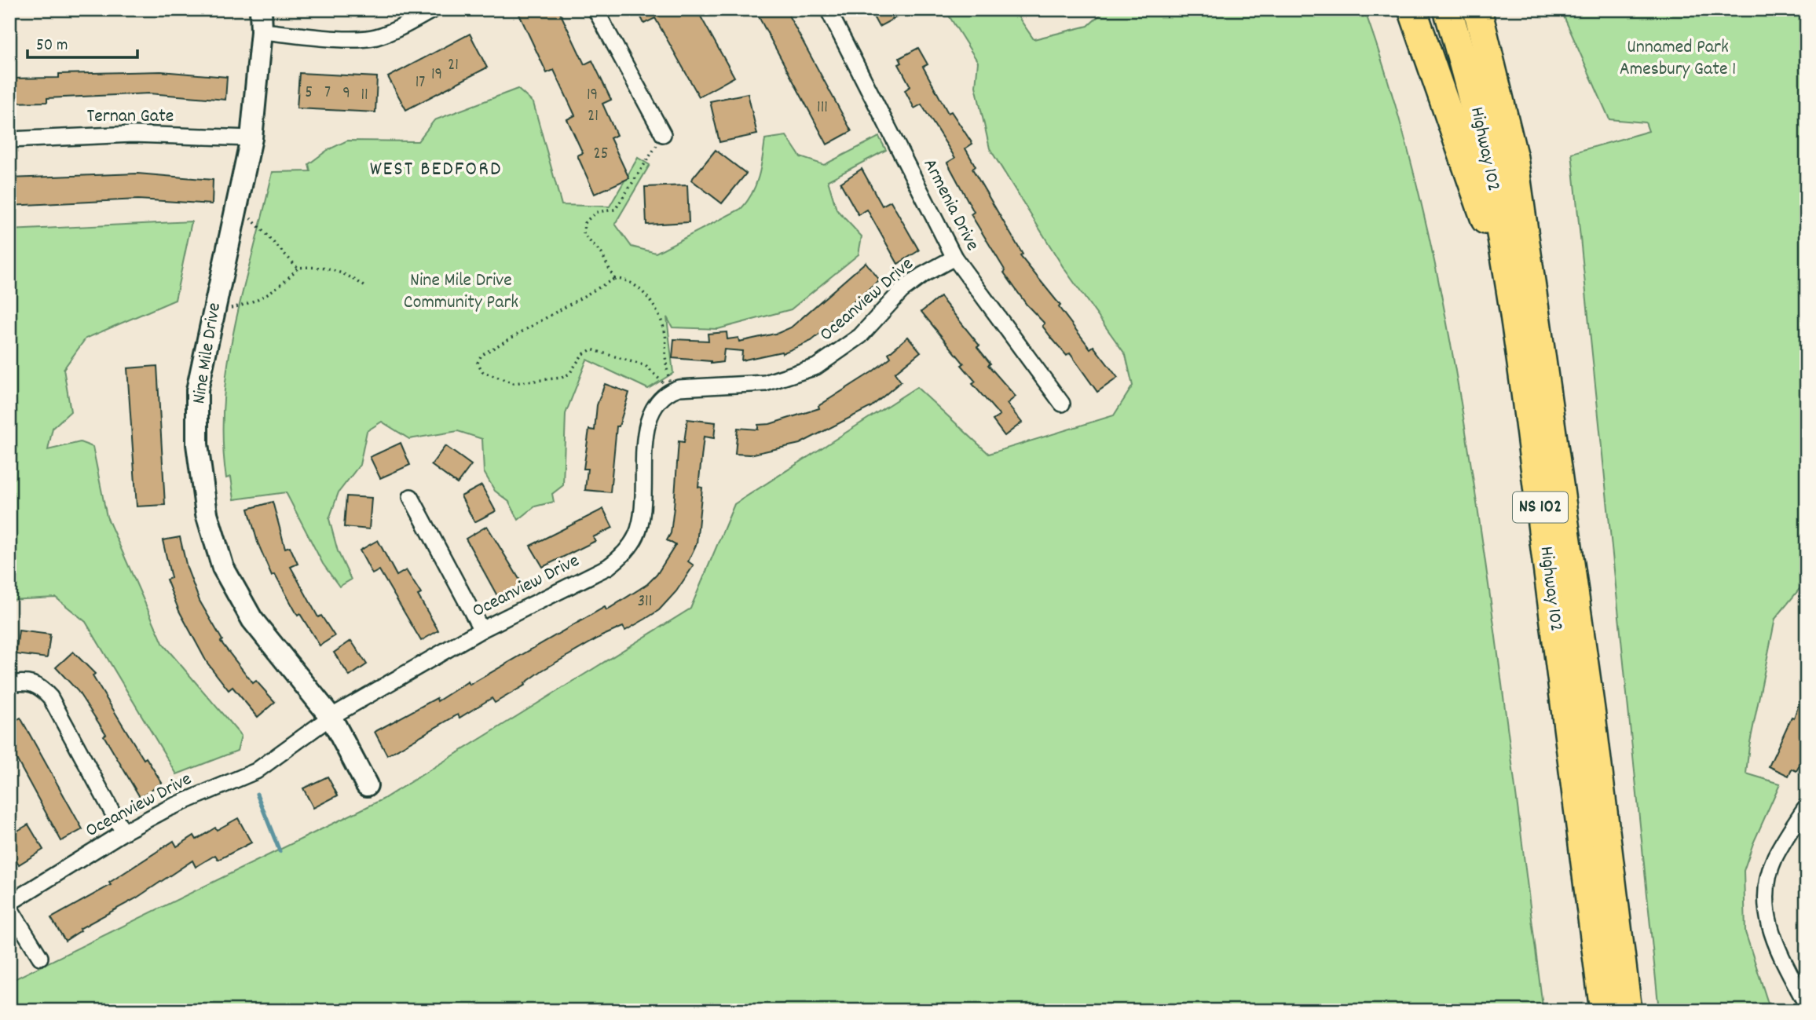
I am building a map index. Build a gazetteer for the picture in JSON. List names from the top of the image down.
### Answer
{
  "streets": {
    "highway": ["Highway 102", "NS 102"],
    "street": [
      "Ternan Gate",
      "Armenia Drive",
      "Oceanview Drive",
      "Nine Mile Drive"
    ]
  },
  "crossings": [
    ["Ternan Gate", "Nine Mile Drive"],
    ["Armenia Drive", "Oceanview Drive"],
    ["Oceanview Drive", "Nine Mile Drive"]
  ],
  "districts": ["WEST BEDFORD"],
  "parks": ["Unnamed Park Amesbury Gate 1", "Nine Mile Drive Community Park"],
  "house_numbers": [
    "21",
    "19",
    "17",
    "5",
    "7",
    "9",
    "11",
    "19",
    "111",
    "21",
    "25",
    "311"
  ],
  "scale_bar": "50 m"
}
